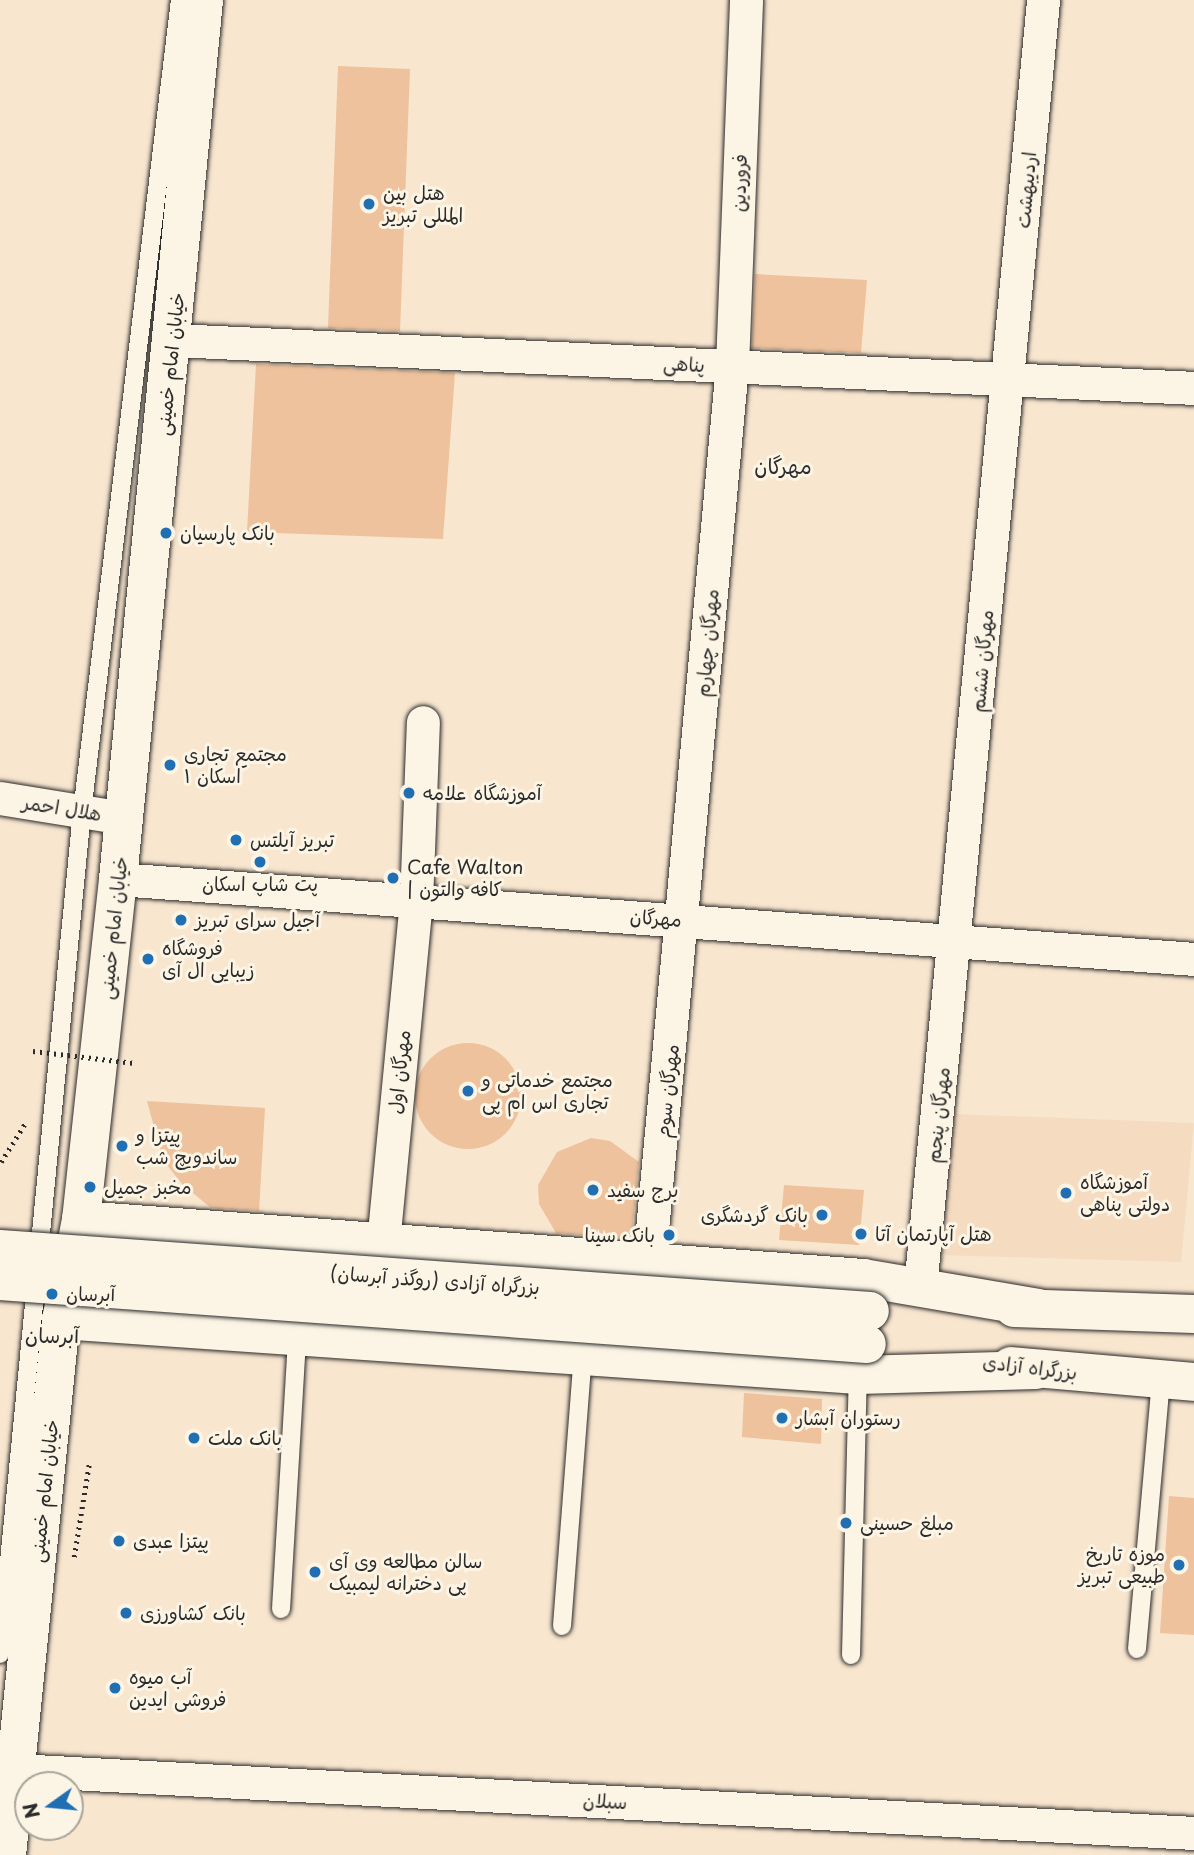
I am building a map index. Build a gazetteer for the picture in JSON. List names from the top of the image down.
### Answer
{
  "streets": {
    "main road": ["خیابان امام خمینی", "بزرگراه آزادی (روگذر آبرسان)", "بزرگراه آزادی"],
    "street": [
      "فروردین",
      "اردیبهشت",
      "پناهی",
      "مهرگان چهارم",
      "مهرگان ششم",
      "هلال احمر",
      "مهرگان",
      "مهرگان اول",
      "مهرگان سوم",
      "مهرگان پنجم",
      "سبلان"
    ]
  },
  "crossings": [
    ["فروردین", "پناهی"],
    ["فروردین", "مهرگان چهارم"],
    ["اردیبهشت", "پناهی"],
    ["اردیبهشت", "مهرگان ششم"],
    ["خیابان امام خمینی", "پناهی"],
    ["خیابان امام خمینی", "هلال احمر"],
    ["خیابان امام خمینی", "مهرگان"],
    ["خیابان امام خمینی", "سبلان"],
    ["پناهی", "مهرگان چهارم"],
    ["پناهی", "مهرگان ششم"],
    ["مهرگان چهارم", "مهرگان"],
    ["مهرگان چهارم", "مهرگان سوم"],
    ["مهرگان ششم", "مهرگان"],
    ["مهرگان ششم", "مهرگان پنجم"],
    ["مهرگان", "مهرگان اول"],
    ["مهرگان", "مهرگان سوم"],
    ["مهرگان", "مهرگان پنجم"],
    ["بزرگراه آزادی (روگذر آبرسان)", "بزرگراه آزادی"]
  ],
  "districts": ["مهرگان", "آبرسان"],
  "places": [
    "هتل بین المللی تبریز",
    "بانک پارسیان",
    "مجتمع تجاری اسکان ۱",
    "آموزشگاه علامه",
    "تبریز آیلتس",
    "پت شاپ اسکان",
    "Cafe Walton | کافه والتون",
    "آجيل سرای تبريز",
    "فروشگاه زیبایی ال آی",
    "مجتمع خدماتی و تجاری اس ام پی",
    "پیتزا و ساندویچ شب",
    "مخبز جمیل",
    "برج سفید",
    "آموزشگاه دولتی پناهی",
    "بانک گردشگری",
    "هتل آپارتمان آتا",
    "بانک سینا",
    "آبرسان",
    "رستوران آبشار",
    "بانک ملت",
    "مبلغ حسینی",
    "پیتزا عبدی",
    "موزه تاریخ طبیعی تبریز",
    "سالن مطالعه وی آی پی دخترانه لیمبیک",
    "بانک کشاورزی",
    "آب میوه فروشی ایدین"
  ],
  "north": "left"
}
